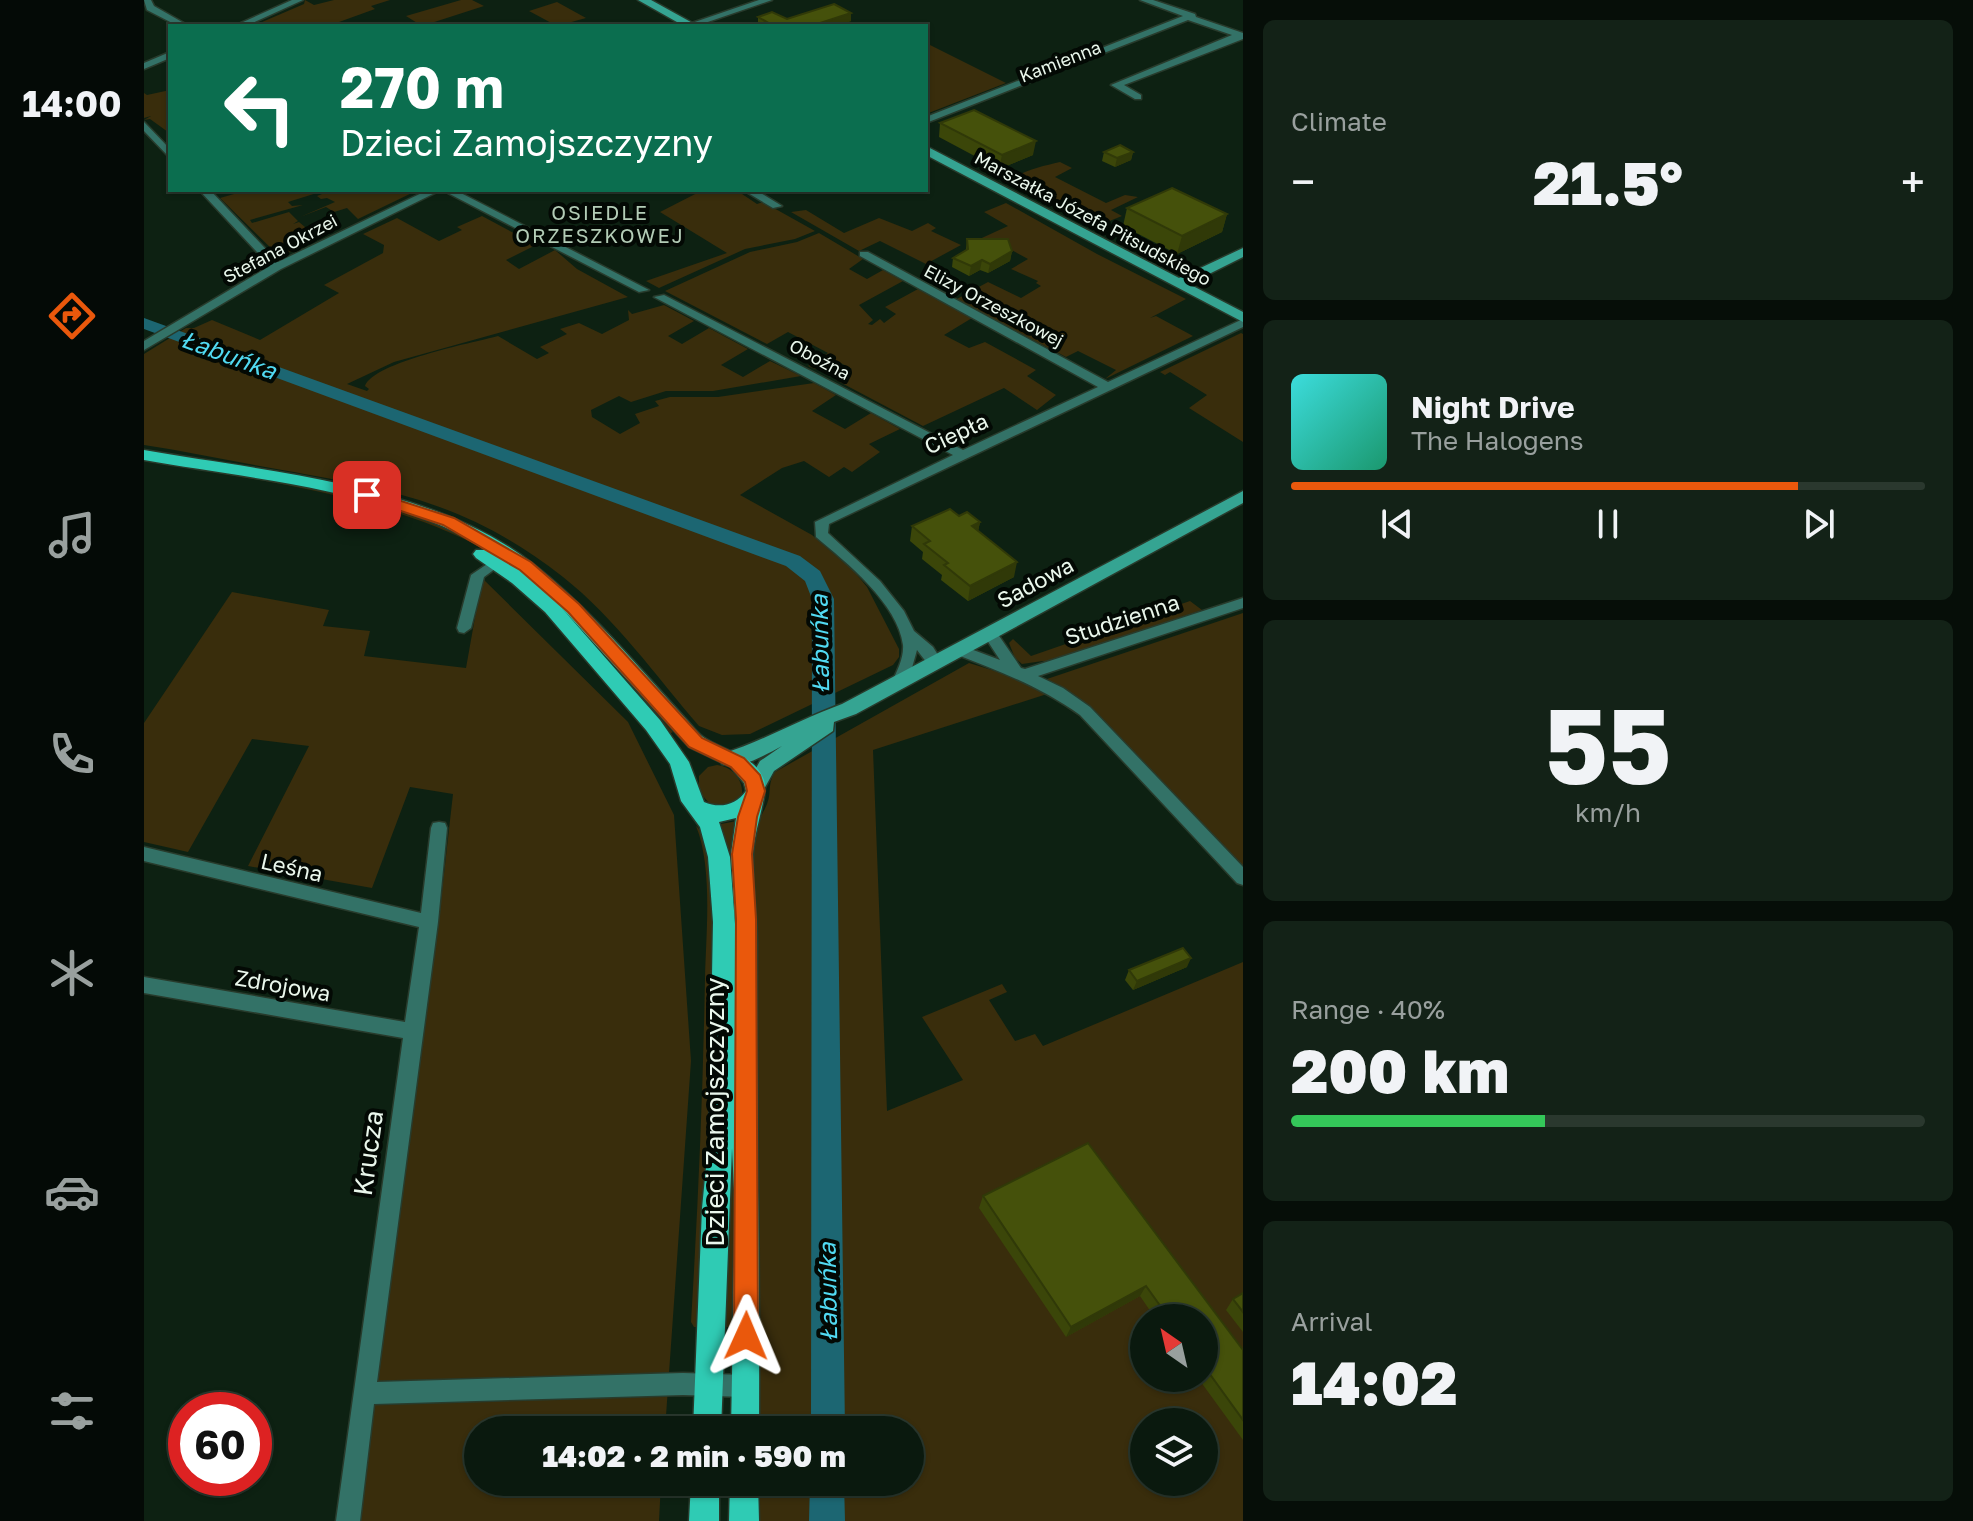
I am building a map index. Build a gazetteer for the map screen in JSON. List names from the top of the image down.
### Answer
{
  "streets": {
    "main road": ["Dzieci Zamojszczyzny"],
    "street": [
      "Kamienna",
      "Marszałka Józefa Piłsudskiego",
      "Stefana Okrzei",
      "Elizy Orzeszkowej",
      "Oboźna",
      "Ciepła",
      "Sadowa",
      "Studzienna",
      "Leśna",
      "Zdrojowa",
      "Krucza"
    ]
  },
  "crossings": [
    ["Marszałka Józefa Piłsudskiego", "Ciepła"],
    ["Elizy Orzeszkowej", "Ciepła"],
    ["Oboźna", "Ciepła"],
    ["Ciepła", "Sadowa"],
    ["Sadowa", "Dzieci Zamojszczyzny"],
    ["Leśna", "Krucza"],
    ["Zdrojowa", "Krucza"]
  ],
  "districts": ["OSIEDLE ORZESZKOWEJ"],
  "water": ["Łabuńka"],
  "north": "top left",
  "page": {
    "tabs": "14:00",
    "tile": [
      "Climate",
      ["55", "km/h"],
      ["Range · 40%", "200 km"],
      ["Arrival", "14:02"]
    ],
    "turn": ["270 m", "Dzieci Zamojszczyzny"],
    "heat": ["−", "21.5°", "+"],
    "song": ["Night Drive", "The Halogens"],
    "limit": "60",
    "trip": "14:02 · 2 min · 590 m"
  }
}
